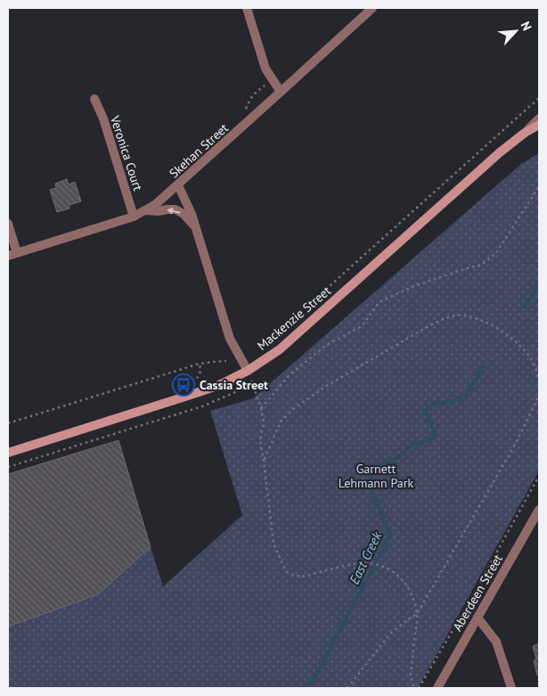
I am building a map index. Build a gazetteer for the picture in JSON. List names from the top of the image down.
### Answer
{
  "streets": {
    "main road": ["Mackenzie Street"],
    "street": ["Skehan Street", "Veronica Court", "Aberdeen Street"]
  },
  "crossings": [
    ["Skehan Street", "Veronica Court"]
  ],
  "water": ["East Creek"],
  "parks": ["Garnett Lehmann Park"],
  "places": {
    "bus stop": ["Cassia Street"]
  },
  "north": "top right"
}
